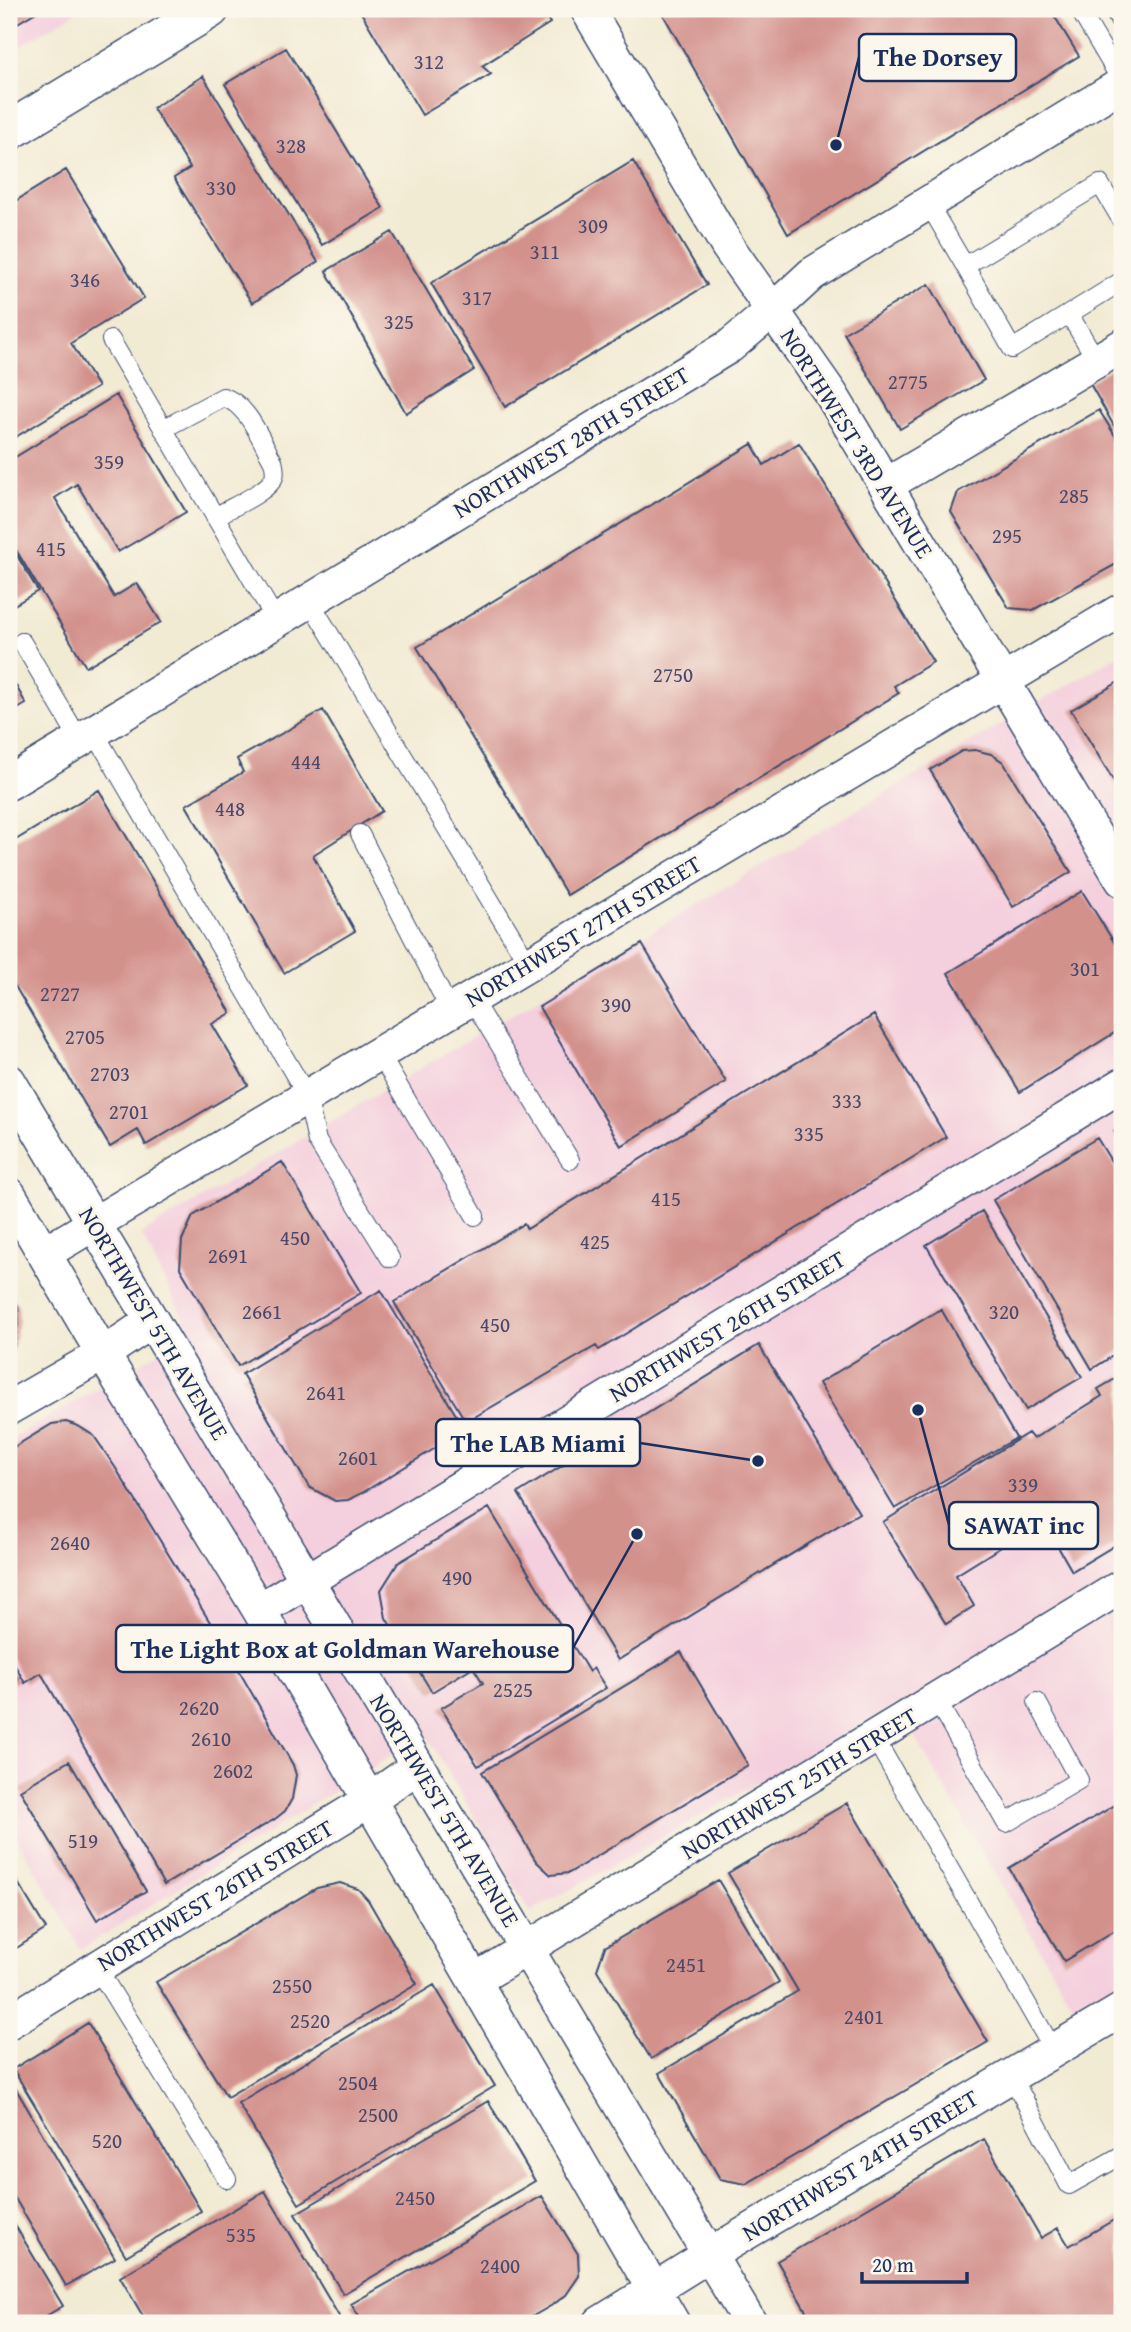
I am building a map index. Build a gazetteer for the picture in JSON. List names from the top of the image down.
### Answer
{
  "streets": {
    "street": [
      "NORTHWEST 28TH STREET",
      "NORTHWEST 3RD AVENUE",
      "NORTHWEST 27TH STREET",
      "NORTHWEST 5TH AVENUE",
      "NORTHWEST 26TH STREET",
      "NORTHWEST 25TH STREET",
      "NORTHWEST 24TH STREET"
    ]
  },
  "crossings": [
    ["NORTHWEST 28TH STREET", "NORTHWEST 3RD AVENUE"],
    ["NORTHWEST 3RD AVENUE", "NORTHWEST 27TH STREET"],
    ["NORTHWEST 27TH STREET", "NORTHWEST 5TH AVENUE"],
    ["NORTHWEST 5TH AVENUE", "NORTHWEST 26TH STREET"],
    ["NORTHWEST 5TH AVENUE", "NORTHWEST 25TH STREET"],
    ["NORTHWEST 5TH AVENUE", "NORTHWEST 24TH STREET"]
  ],
  "places": [
    "The Dorsey",
    "SAWAT inc",
    "The LAB Miami",
    "The Light Box at Goldman Warehouse"
  ],
  "house_numbers": [
    "312",
    "328",
    "330",
    "309",
    "311",
    "346",
    "317",
    "325",
    "2775",
    "359",
    "285",
    "295",
    "415",
    "2750",
    "444",
    "448",
    "301",
    "2727",
    "390",
    "2705",
    "2703",
    "333",
    "2701",
    "335",
    "415",
    "450",
    "425",
    "2691",
    "2661",
    "320",
    "450",
    "2641",
    "2601",
    "339",
    "2640",
    "490",
    "2525",
    "2620",
    "2610",
    "2602",
    "519",
    "2451",
    "2550",
    "2401",
    "2520",
    "2504",
    "2500",
    "520",
    "2450",
    "535",
    "2400"
  ],
  "scale_bar": "20 m"
}
